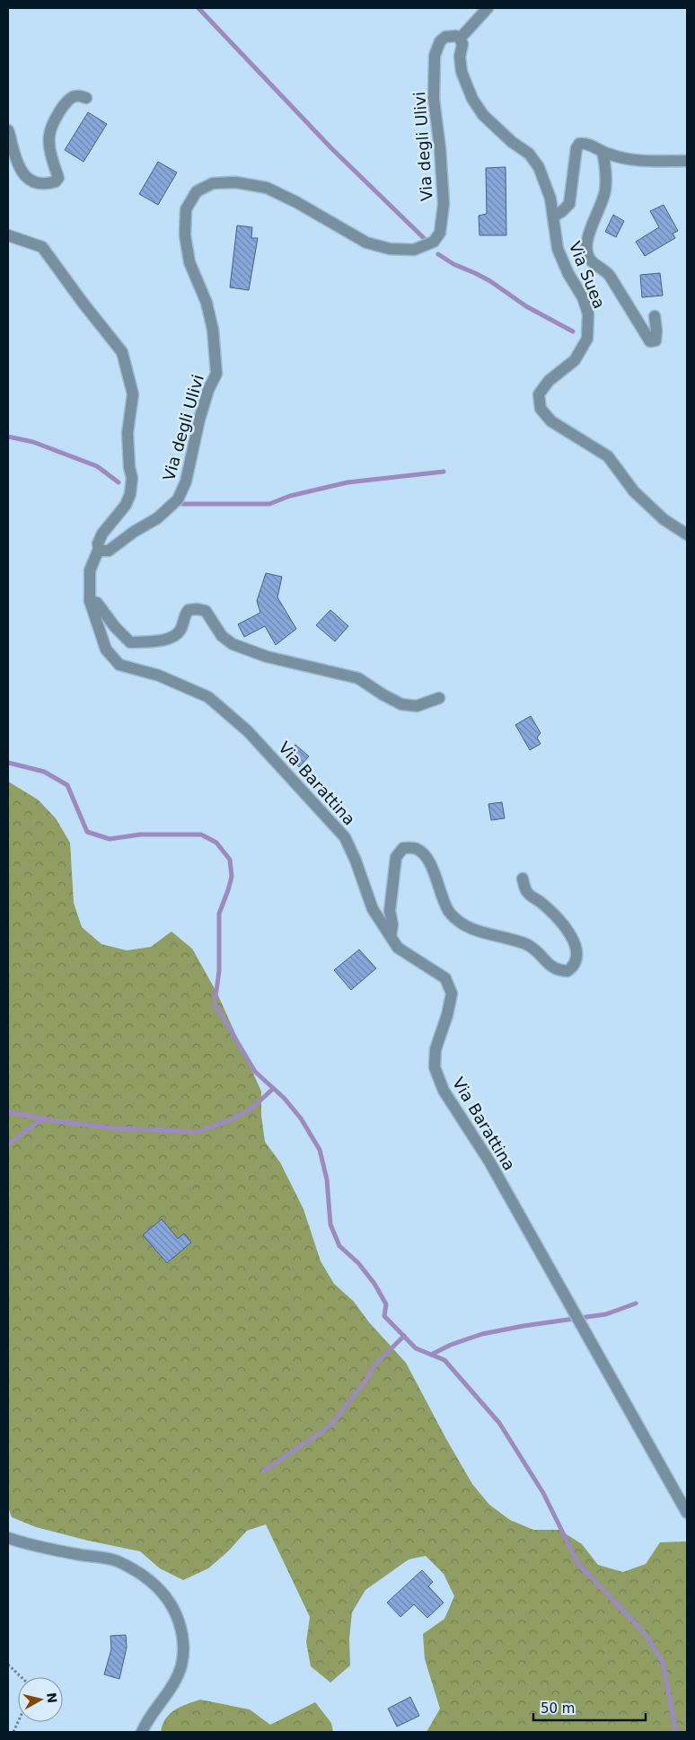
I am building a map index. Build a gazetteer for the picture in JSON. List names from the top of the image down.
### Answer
{
  "streets": {
    "street": ["Via degli Ulivi", "Via Suea", "Via Barattina"]
  },
  "crossings": [
    ["Via degli Ulivi", "Via Suea"],
    ["Via degli Ulivi", "Via Barattina"]
  ],
  "scale_bar": "50 m",
  "north": "right"
}
